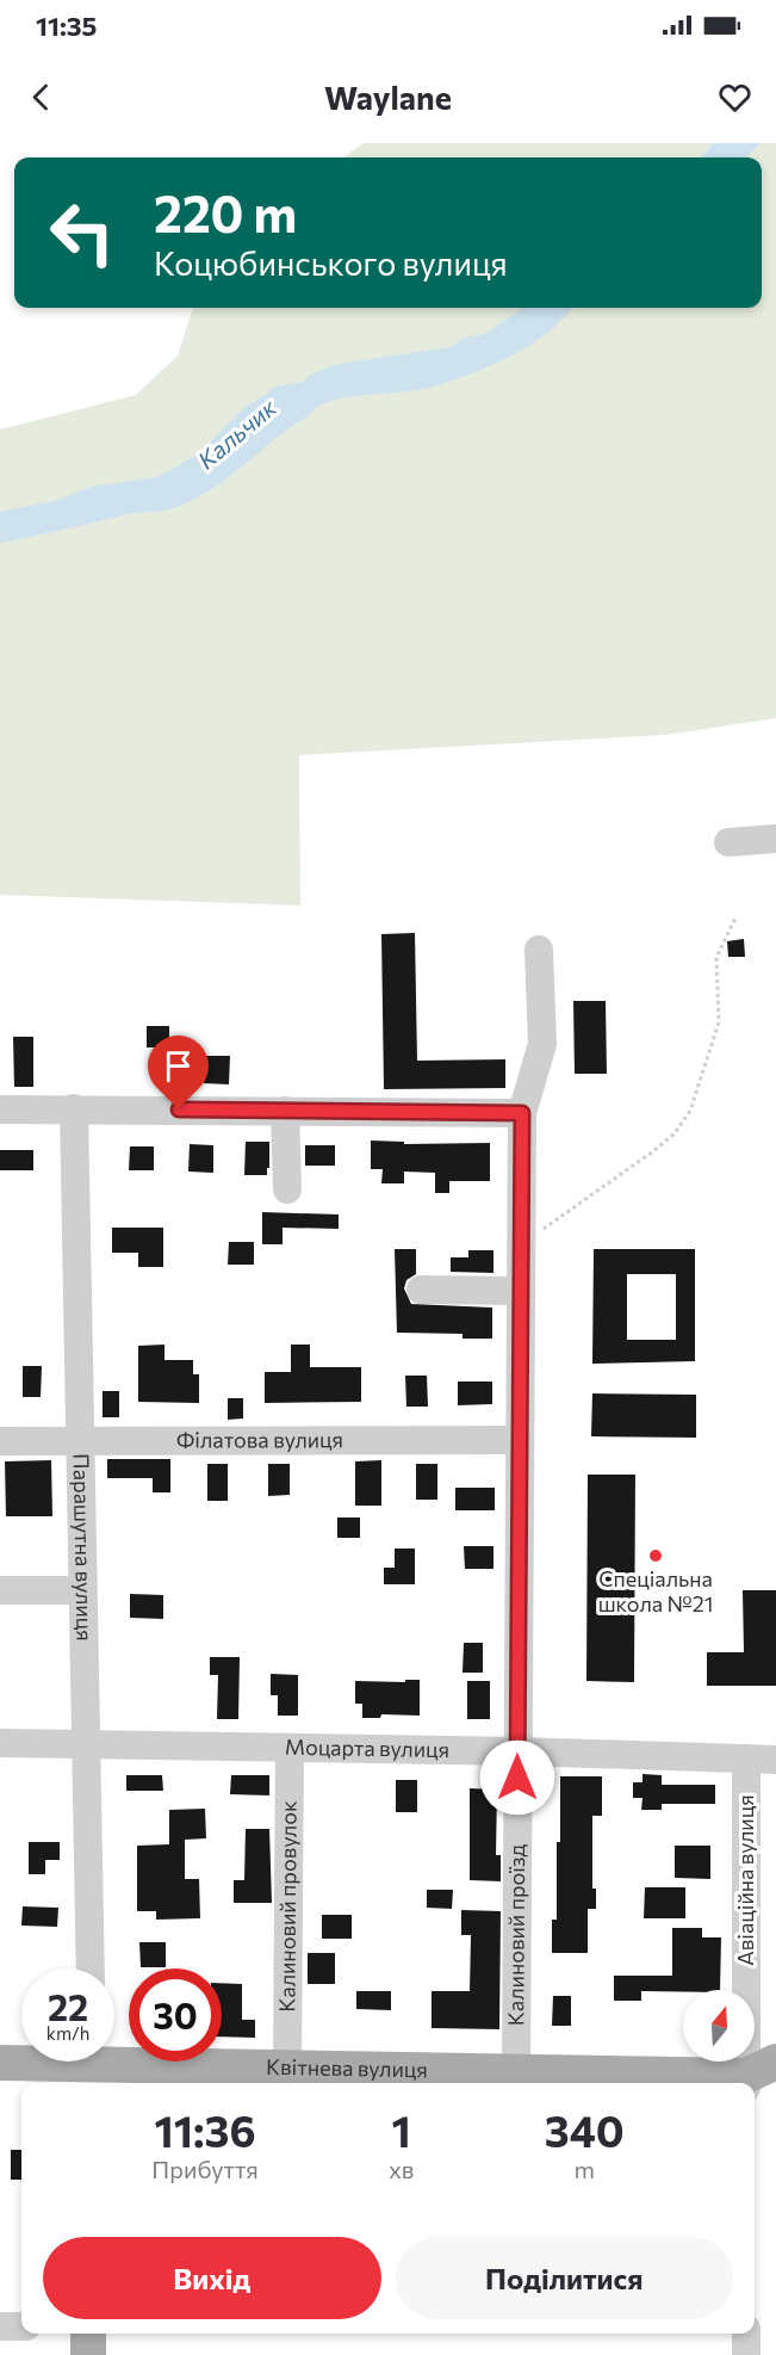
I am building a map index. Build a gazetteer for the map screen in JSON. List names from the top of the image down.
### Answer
{
  "streets": {
    "main road": ["Квітнева вулиця"],
    "street": [
      "Філатова вулиця",
      "Парашутна вулиця",
      "Моцарта вулиця",
      "Авіаційна вулиця",
      "Калиновий провулок",
      "Калиновий проїзд"
    ]
  },
  "crossings": [
    ["Філатова вулиця", "Парашутна вулиця"],
    ["Філатова вулиця", "Калиновий проїзд"],
    ["Парашутна вулиця", "Моцарта вулиця"],
    ["Моцарта вулиця", "Авіаційна вулиця"],
    ["Моцарта вулиця", "Калиновий провулок"],
    ["Моцарта вулиця", "Калиновий проїзд"],
    ["Авіаційна вулиця", "Квітнева вулиця"],
    ["Калиновий провулок", "Квітнева вулиця"],
    ["Калиновий проїзд", "Квітнева вулиця"]
  ],
  "water": ["Кальчик"],
  "places": ["Спеціальна школа №21"],
  "north": "top",
  "page": {
    "status": "11:35",
    "header": "Waylane",
    "turn": ["220 m", "Коцюбинського вулиця"],
    "speed": "22 km/h",
    "limit": "30",
    "eta": [
      "11:36",
      "Прибуття",
      "1",
      "хв",
      "340",
      "m"
    ],
    "buttons": ["Вихід", "Поділитися"]
  }
}
